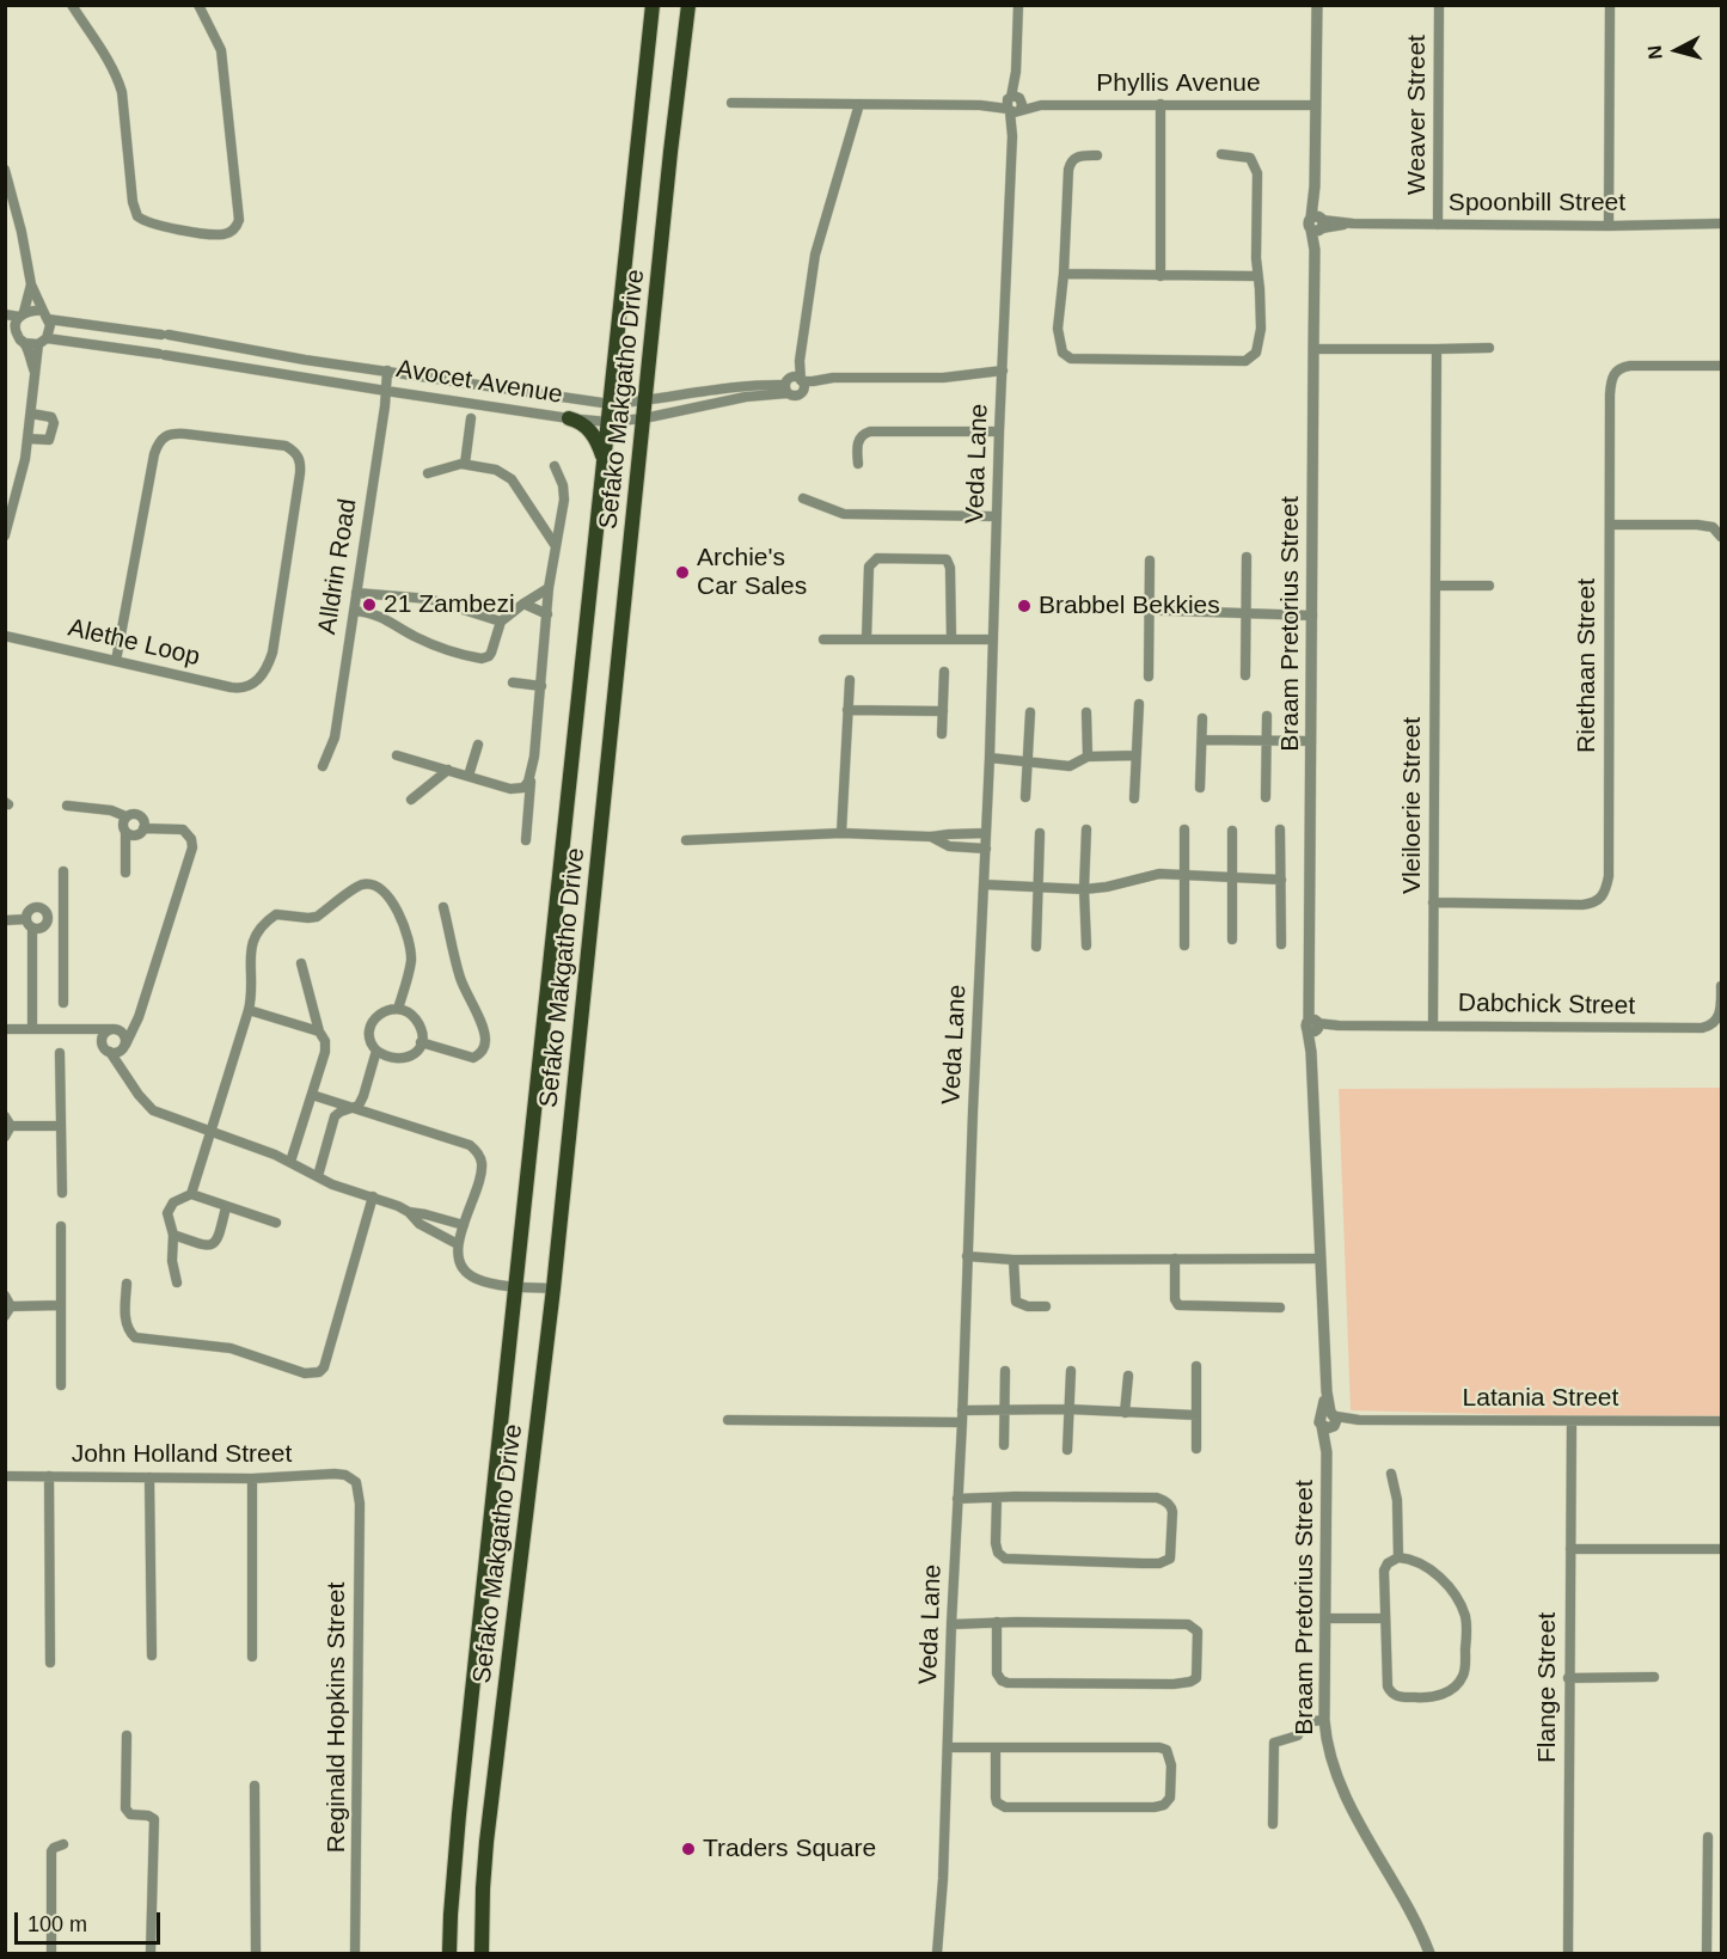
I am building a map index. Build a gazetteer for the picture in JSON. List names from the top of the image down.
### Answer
{
  "streets": {
    "main road": ["Sefako Makgatho Drive"],
    "street": [
      "Phyllis Avenue",
      "Weaver Street",
      "Spoonbill Street",
      "Avocet Avenue",
      "Veda Lane",
      "Alldrin Road",
      "Braam Pretorius Street",
      "Alethe Loop",
      "Riethaan Street",
      "Vleiloerie Street",
      "Dabchick Street",
      "Latania Street",
      "John Holland Street",
      "Flange Street",
      "Reginald Hopkins Street"
    ]
  },
  "crossings": [
    ["Phyllis Avenue", "Veda Lane"],
    ["Weaver Street", "Spoonbill Street"],
    ["Spoonbill Street", "Braam Pretorius Street"],
    ["Avocet Avenue", "Sefako Makgatho Drive"],
    ["Avocet Avenue", "Alldrin Road"],
    ["Braam Pretorius Street", "Dabchick Street"],
    ["Braam Pretorius Street", "Latania Street"],
    ["Riethaan Street", "Vleiloerie Street"],
    ["Vleiloerie Street", "Dabchick Street"],
    ["Latania Street", "Flange Street"],
    ["John Holland Street", "Reginald Hopkins Street"]
  ],
  "places": [
    "Archie's Car Sales",
    "21 Zambezi",
    "Brabbel Bekkies",
    "Traders Square"
  ],
  "scale_bar": "100 m",
  "north": "left"
}
